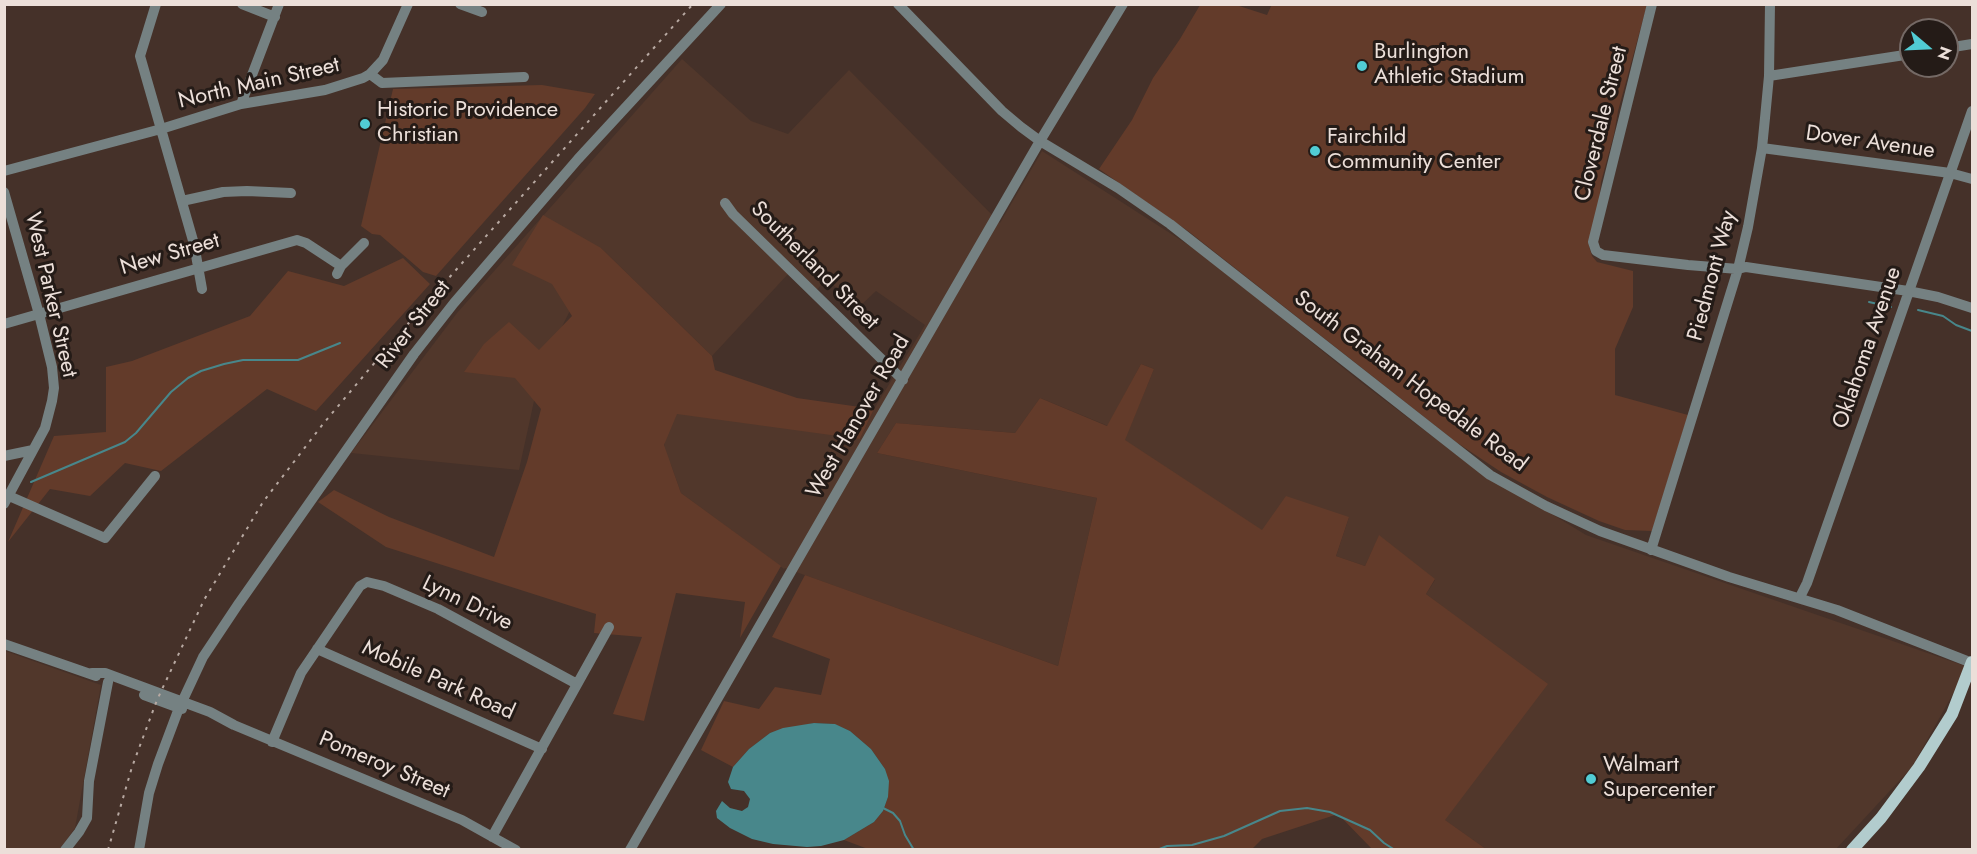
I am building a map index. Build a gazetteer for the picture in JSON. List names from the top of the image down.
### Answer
{
  "streets": {
    "street": [
      "North Main Street",
      "Cloverdale Street",
      "Dover Avenue",
      "New Street",
      "Southerland Street",
      "Piedmont Way",
      "West Parker Street",
      "River Street",
      "Oklahoma Avenue",
      "South Graham Hopedale Road",
      "West Hanover Road",
      "Lynn Drive",
      "Mobile Park Road",
      "Pomeroy Street"
    ]
  },
  "crossings": [
    ["Cloverdale Street", "Piedmont Way"],
    ["Dover Avenue", "Piedmont Way"],
    ["Dover Avenue", "Oklahoma Avenue"],
    ["New Street", "West Parker Street"],
    ["Southerland Street", "West Hanover Road"],
    ["Piedmont Way", "South Graham Hopedale Road"],
    ["River Street", "Pomeroy Street"],
    ["Oklahoma Avenue", "South Graham Hopedale Road"],
    ["South Graham Hopedale Road", "West Hanover Road"],
    ["Lynn Drive", "Mobile Park Road"],
    ["Lynn Drive", "Pomeroy Street"]
  ],
  "places": [
    "Burlington Athletic Stadium",
    "Historic Providence Christian",
    "Fairchild Community Center",
    "Walmart Supercenter"
  ],
  "north": "right"
}
